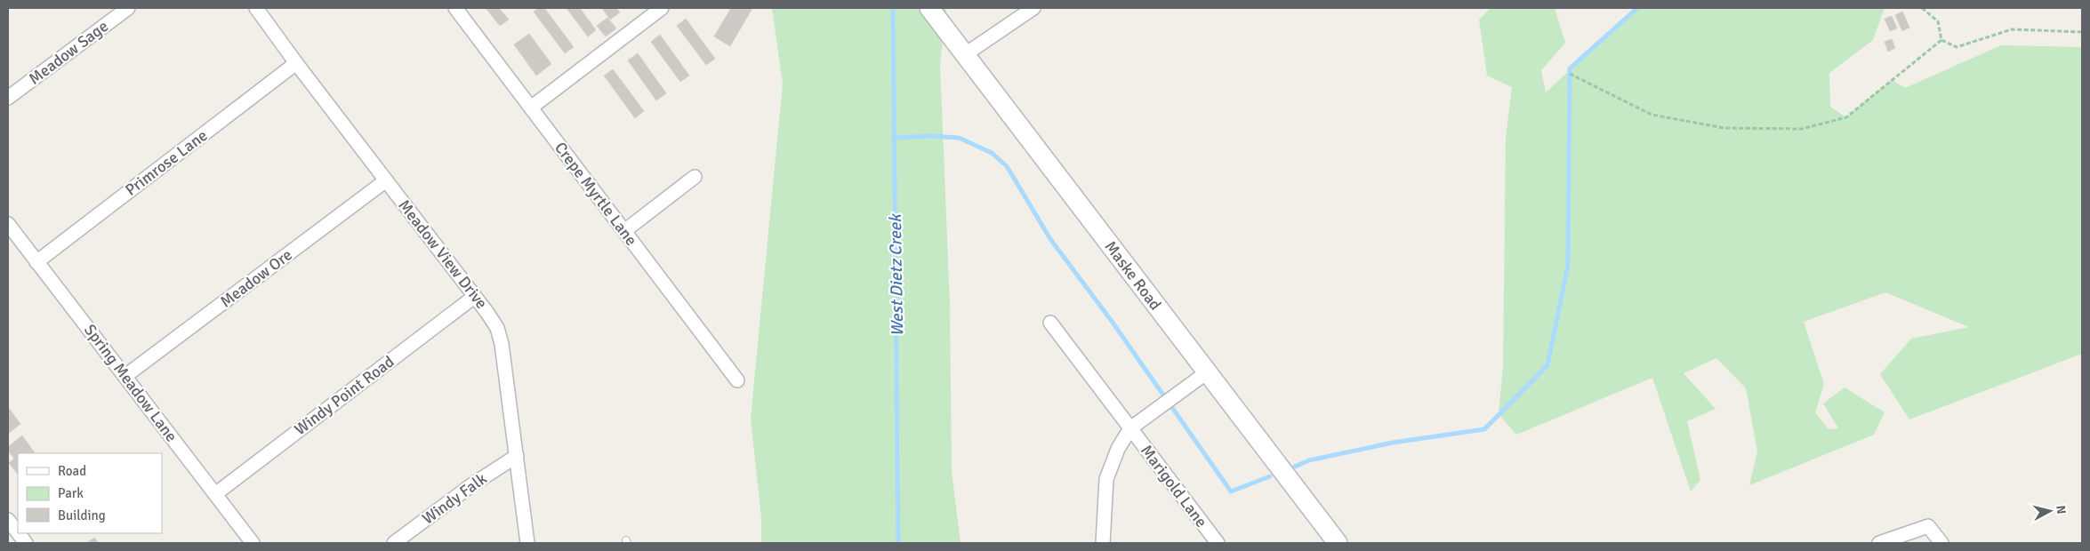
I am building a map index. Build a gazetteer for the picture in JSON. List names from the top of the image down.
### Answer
{
  "streets": {
    "street": [
      "Meadow Sage",
      "Primrose Lane",
      "Crepe Myrtle Lane",
      "Meadow View Drive",
      "Maske Road",
      "Meadow Ore",
      "Spring Meadow Lane",
      "Windy Point Road",
      "Marigold Lane",
      "Windy Falk"
    ]
  },
  "crossings": [
    ["Primrose Lane", "Meadow View Drive"],
    ["Primrose Lane", "Spring Meadow Lane"],
    ["Meadow View Drive", "Meadow Ore"],
    ["Meadow View Drive", "Windy Point Road"],
    ["Meadow View Drive", "Windy Falk"],
    ["Meadow Ore", "Spring Meadow Lane"],
    ["Spring Meadow Lane", "Windy Point Road"]
  ],
  "water": ["West Dietz Creek"],
  "legend": ["Road", "Park", "Building"],
  "north": "right"
}
